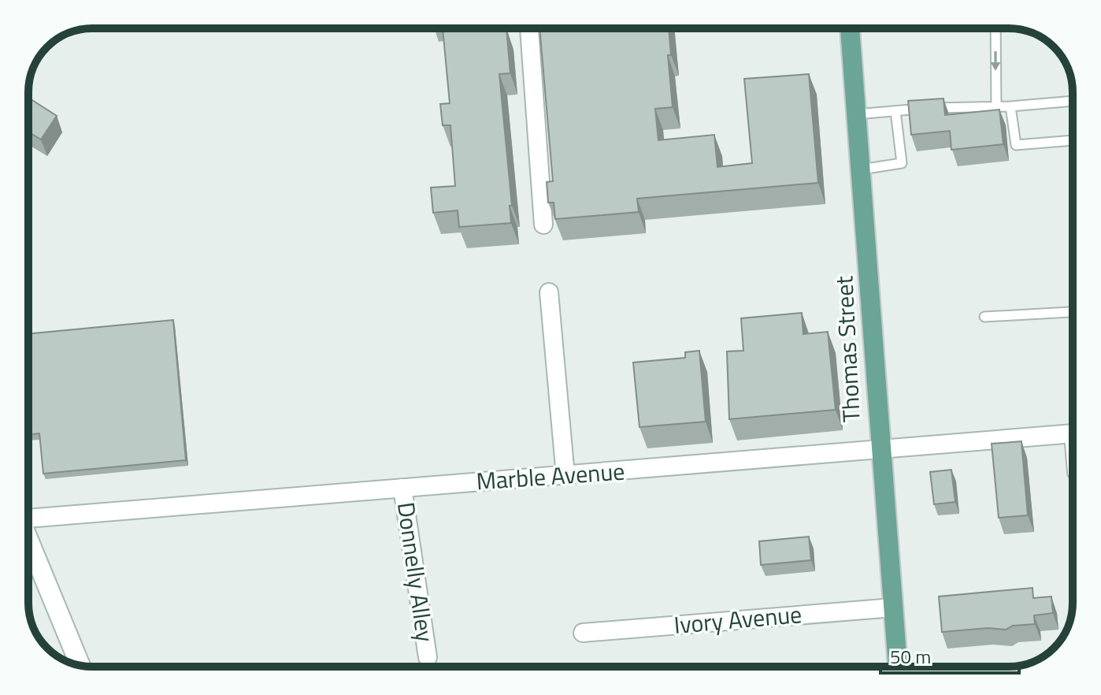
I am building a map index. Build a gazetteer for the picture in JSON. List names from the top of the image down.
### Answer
{
  "streets": {
    "main road": ["Thomas Street"],
    "street": ["Marble Avenue", "Donnelly Alley", "Ivory Avenue"]
  },
  "crossings": [
    ["Thomas Street", "Marble Avenue"],
    ["Thomas Street", "Ivory Avenue"],
    ["Marble Avenue", "Donnelly Alley"]
  ],
  "scale_bar": "50 m"
}
